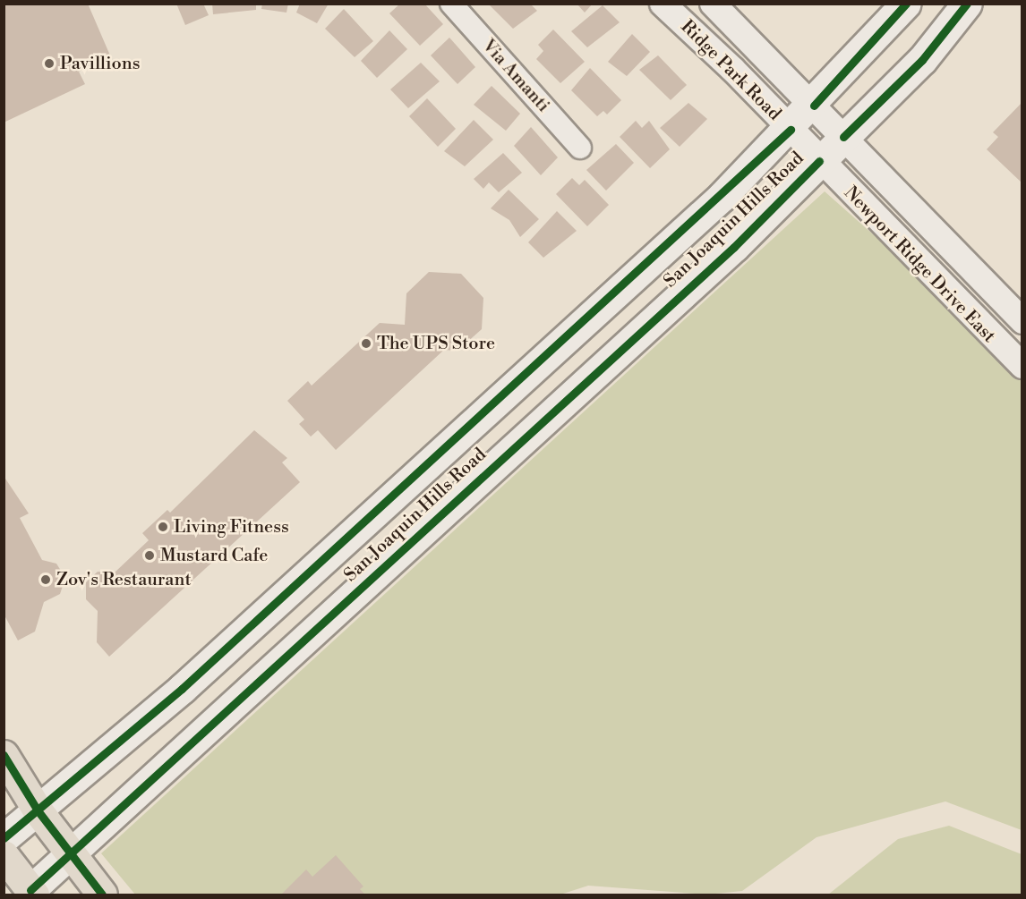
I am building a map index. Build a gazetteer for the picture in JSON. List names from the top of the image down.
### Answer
{
  "streets": {
    "main road": ["San Joaquin Hills Road"],
    "street": ["Ridge Park Road", "Via Amanti", "Newport Ridge Drive East"]
  },
  "crossings": [
    ["Ridge Park Road", "San Joaquin Hills Road"],
    ["Ridge Park Road", "Newport Ridge Drive East"],
    ["San Joaquin Hills Road", "Newport Ridge Drive East"]
  ],
  "places": [
    "Pavillions",
    "The UPS Store",
    "Living Fitness",
    "Mustard Cafe",
    "Zov's Restaurant"
  ]
}
